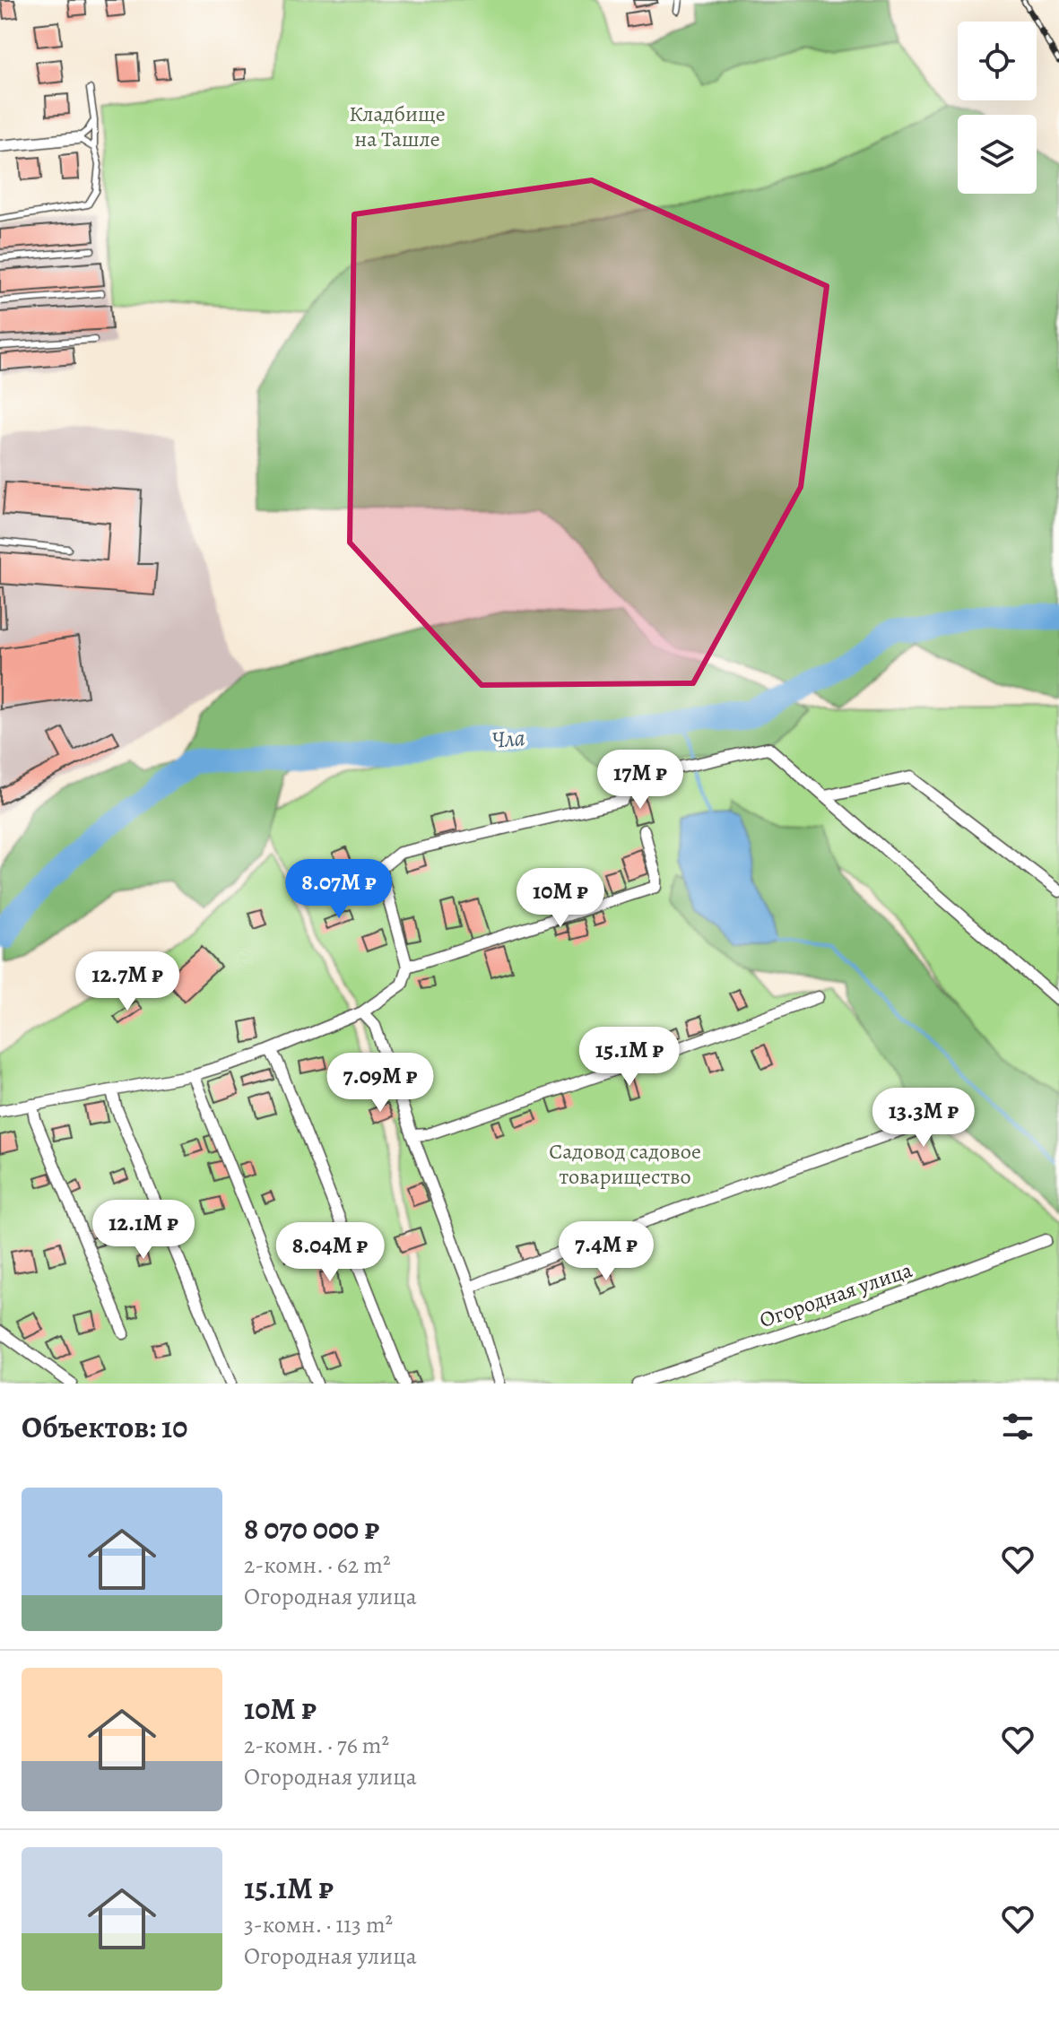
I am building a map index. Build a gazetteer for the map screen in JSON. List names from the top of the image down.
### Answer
{
  "streets": {
    "street": ["Огородная улица"]
  },
  "water": ["Чла"],
  "parks": ["Кладбище на Ташле", "Садовод садовое товарищество"],
  "page": {
    "price": [
      "17M ₽",
      "8.07M ₽",
      "10M ₽",
      "12.7M ₽",
      "15.1M ₽",
      "7.09M ₽",
      "13.3M ₽",
      "12.1M ₽",
      "7.4M ₽",
      "8.04M ₽"
    ],
    "heading": "Объектов: 10",
    "list": [
      {
        "name": "8 070 000 ₽",
        "note": "2-комн. · 62 m² · Огородная улица"
      },
      {
        "name": "10M ₽",
        "note": "2-комн. · 76 m² · Огородная улица"
      },
      {
        "name": "15.1M ₽",
        "note": "3-комн. · 113 m² · Огородная улица"
      }
    ]
  }
}
